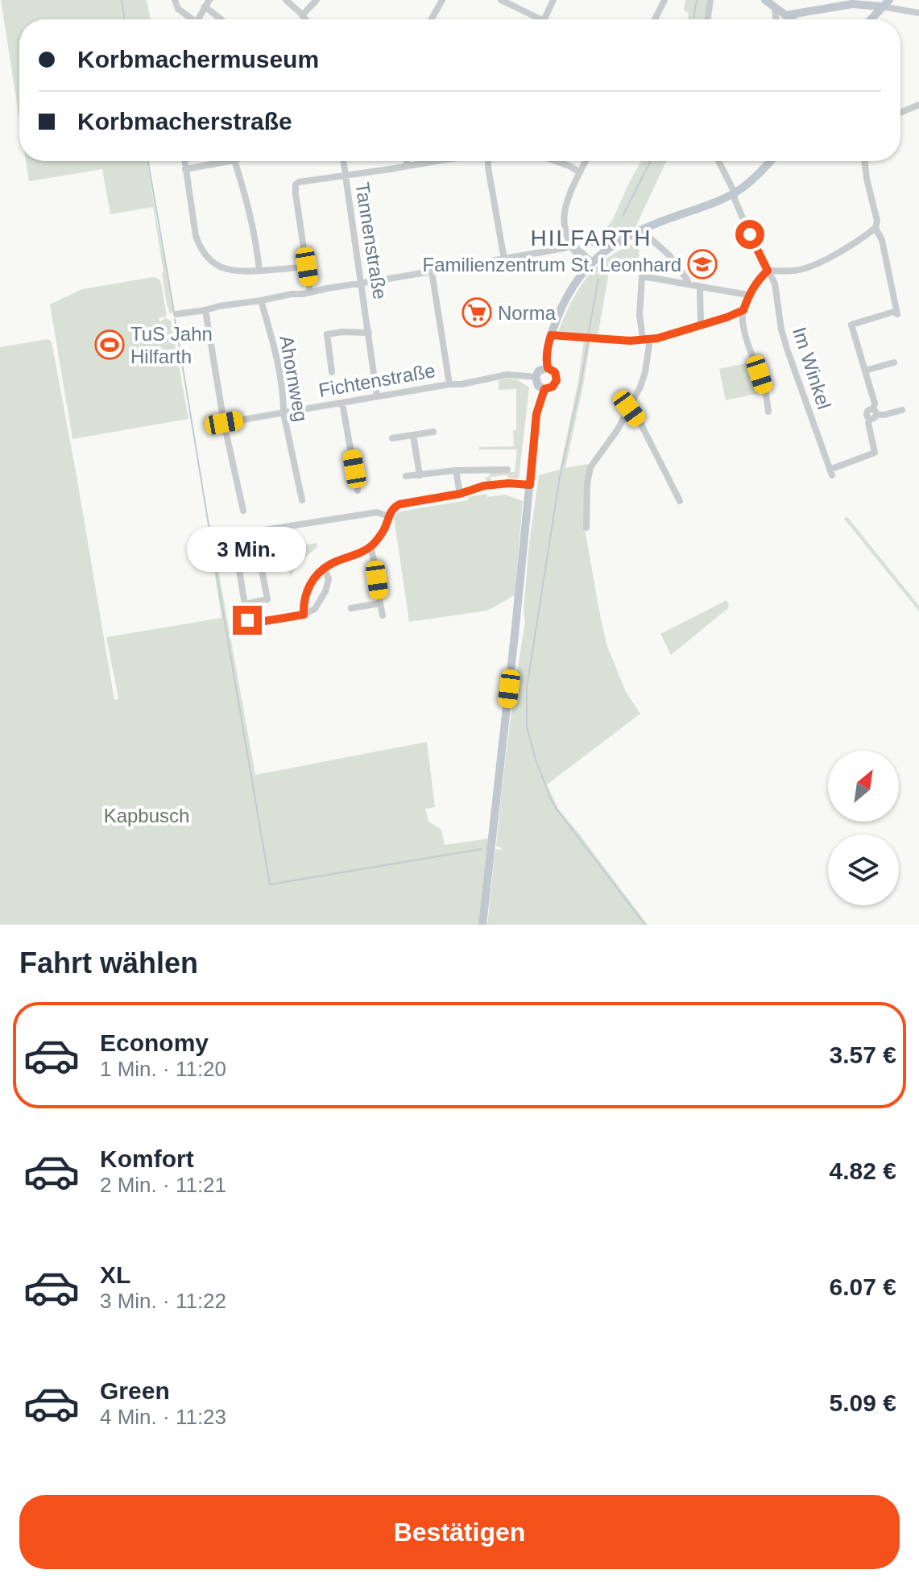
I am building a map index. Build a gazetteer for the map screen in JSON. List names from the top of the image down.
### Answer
{
  "streets": {
    "street": [
      "Tannenstraße",
      "Im Winkel",
      "Ahornweg",
      "Fichtenstraße"
    ]
  },
  "crossings": [
    ["Tannenstraße", "Fichtenstraße"],
    ["Ahornweg", "Fichtenstraße"]
  ],
  "districts": ["HILFARTH"],
  "parks": ["Kapbusch"],
  "places": {
    "school or university": ["Familienzentrum St. Leonhard"],
    "supermarket": ["Norma"],
    "sports": ["TuS Jahn Hilfarth"]
  },
  "north": "top right",
  "page": {
    "banner": ["Korbmachermuseum", "Korbmacherstraße"],
    "bubble": "3 Min.",
    "heading": "Fahrt wählen",
    "list": [
      {
        "name": "Economy",
        "note": "1 Min. · 11:20",
        "value": "3.57 €"
      },
      {
        "name": "Komfort",
        "note": "2 Min. · 11:21",
        "value": "4.82 €"
      },
      {
        "name": "XL",
        "note": "3 Min. · 11:22",
        "value": "6.07 €"
      },
      {
        "name": "Green",
        "note": "4 Min. · 11:23",
        "value": "5.09 €"
      }
    ],
    "buttons": "Bestätigen"
  }
}
